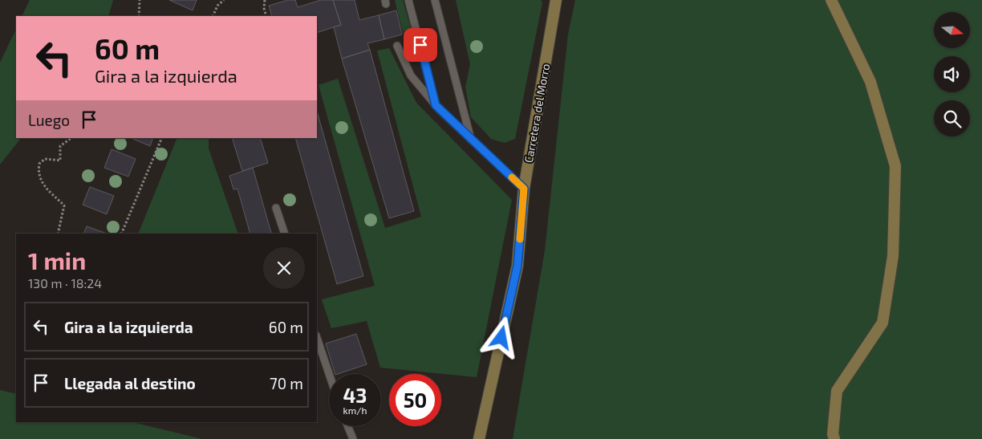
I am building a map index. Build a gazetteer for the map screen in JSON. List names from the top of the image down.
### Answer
{
  "streets": {
    "main road": ["Carretera del Morro"]
  },
  "north": "right",
  "page": {
    "turn": ["60 m", "Gira a la izquierda"],
    "then": "Luego",
    "heading": ["1 min", "130 m · 18:24"],
    "list": [
      {
        "name": "Gira a la izquierda",
        "value": "60 m"
      },
      {
        "name": "Llegada al destino",
        "value": "70 m"
      }
    ],
    "speed": "43 km/h",
    "limit": "50"
  }
}
